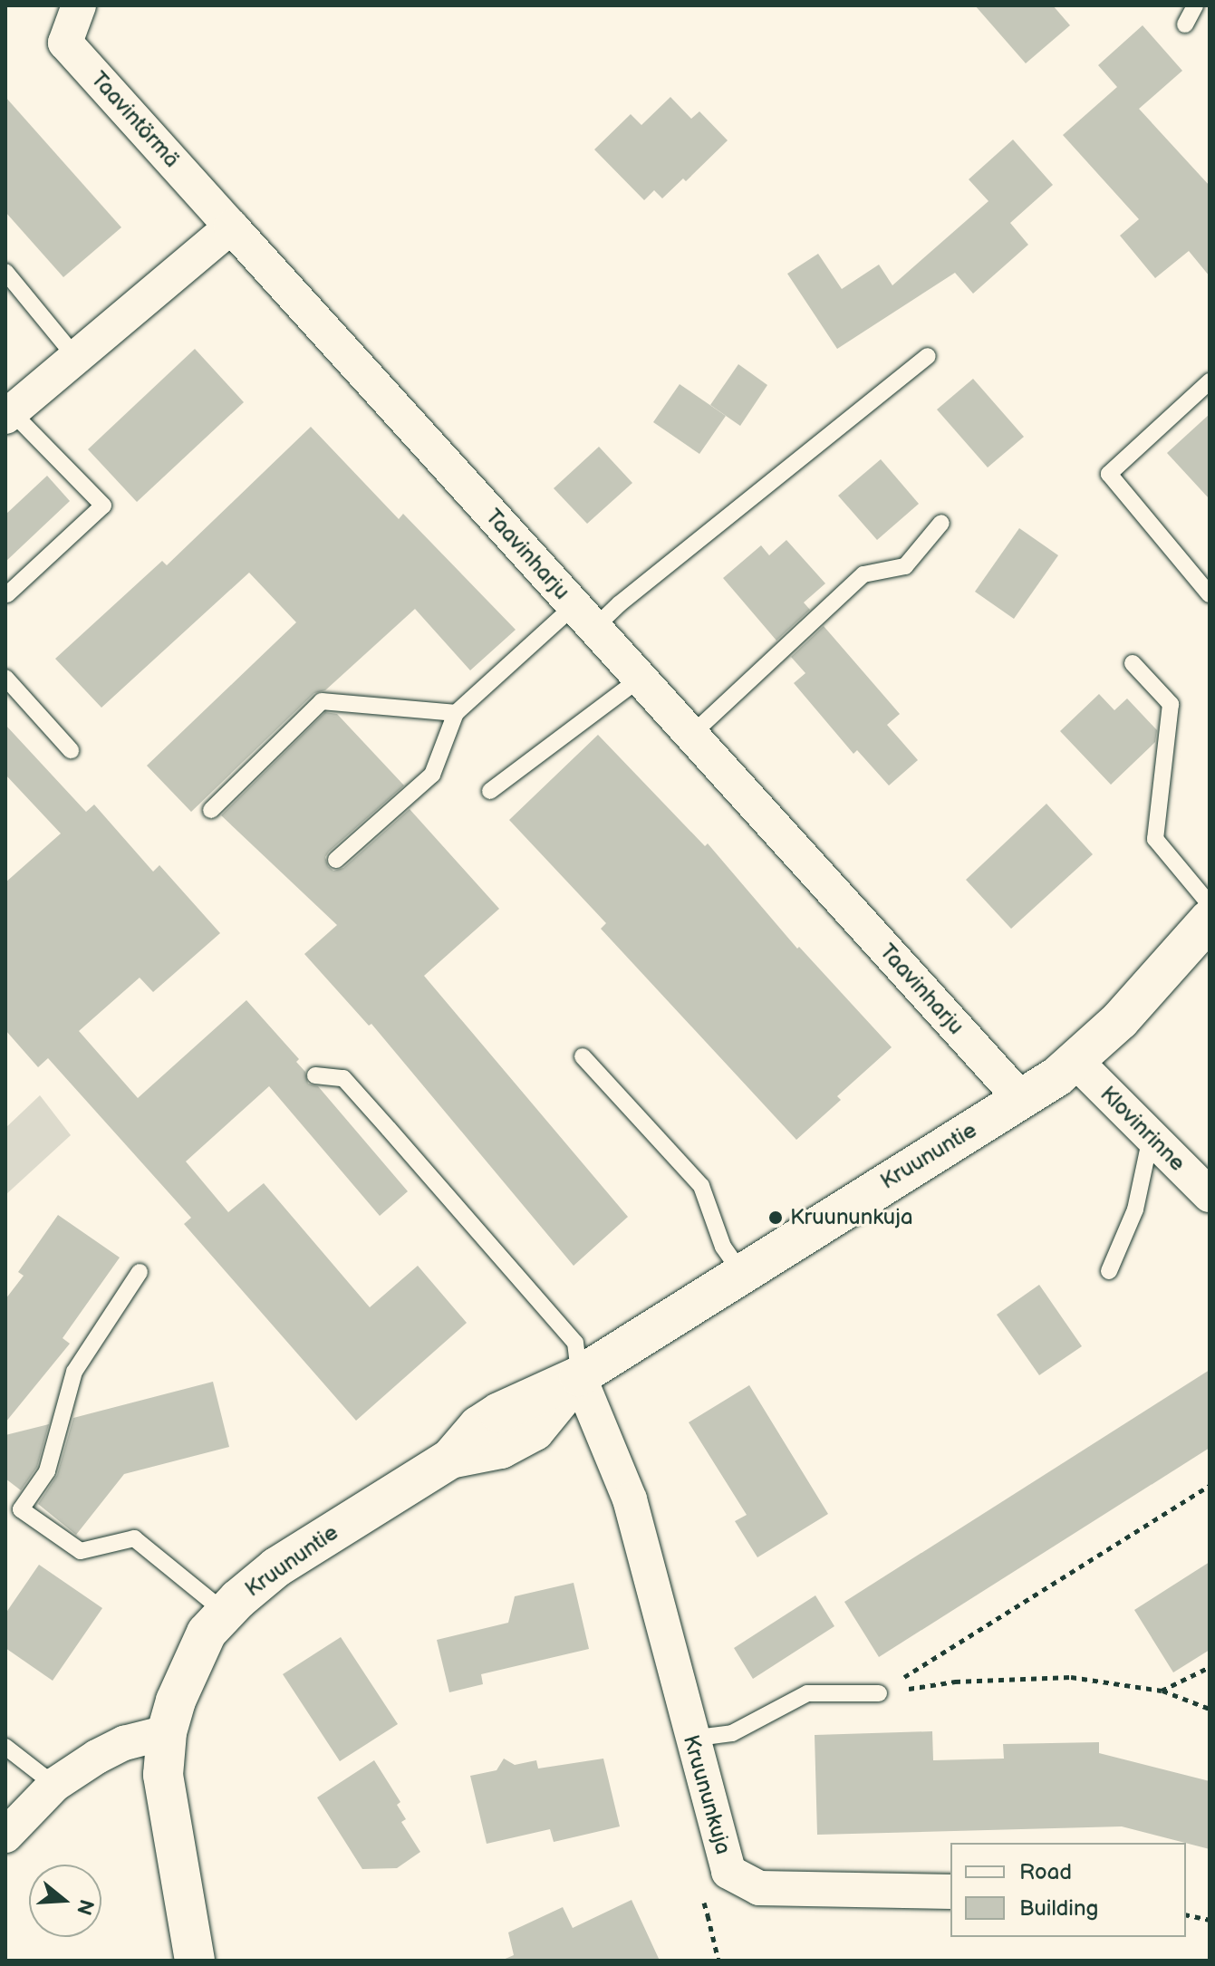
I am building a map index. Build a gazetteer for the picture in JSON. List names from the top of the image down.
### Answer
{
  "streets": {
    "street": [
      "Taavintörmä",
      "Taavinharju",
      "Klovinrinne",
      "Kruununtie",
      "Kruununkuja"
    ]
  },
  "crossings": [
    ["Taavintörmä", "Taavinharju"],
    ["Taavinharju", "Kruununtie"],
    ["Klovinrinne", "Kruununtie"],
    ["Kruununtie", "Kruununkuja"]
  ],
  "places": ["Kruununkuja"],
  "legend": ["Road", "Building"],
  "north": "right"
}
